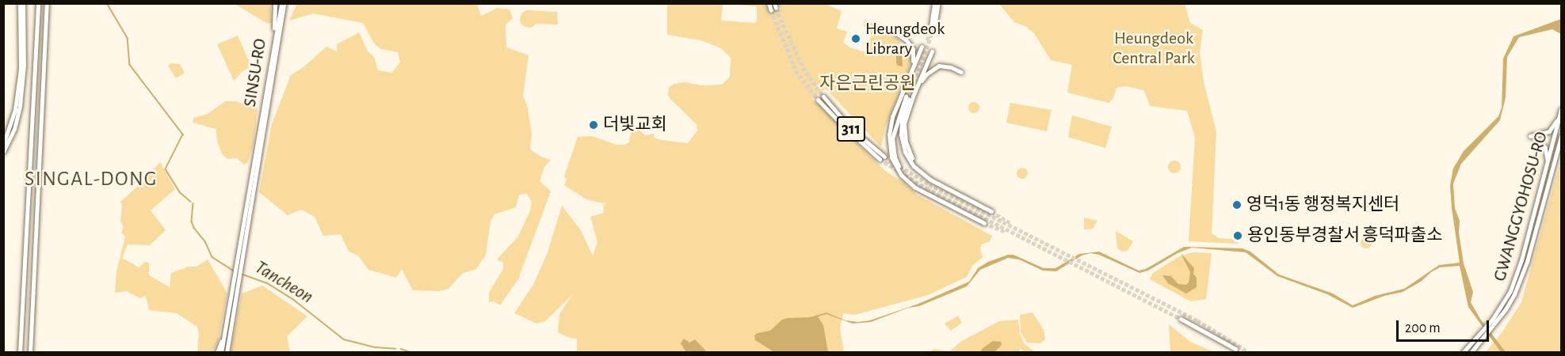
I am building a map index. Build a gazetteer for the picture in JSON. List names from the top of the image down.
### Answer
{
  "streets": {
    "highway": ["311"],
    "main road": ["SINSU-RO", "GWANGGYOHOSU-RO"]
  },
  "districts": ["SINGAL-DONG"],
  "water": ["Tancheon"],
  "parks": ["Heungdeok Central Park", "자은근린공원"],
  "places": [
    "Heungdeok Library",
    "더빛교회",
    "영덕1동 행정복지센터",
    "용인동부경찰서 흥덕파출소"
  ],
  "scale_bar": "200 m"
}
